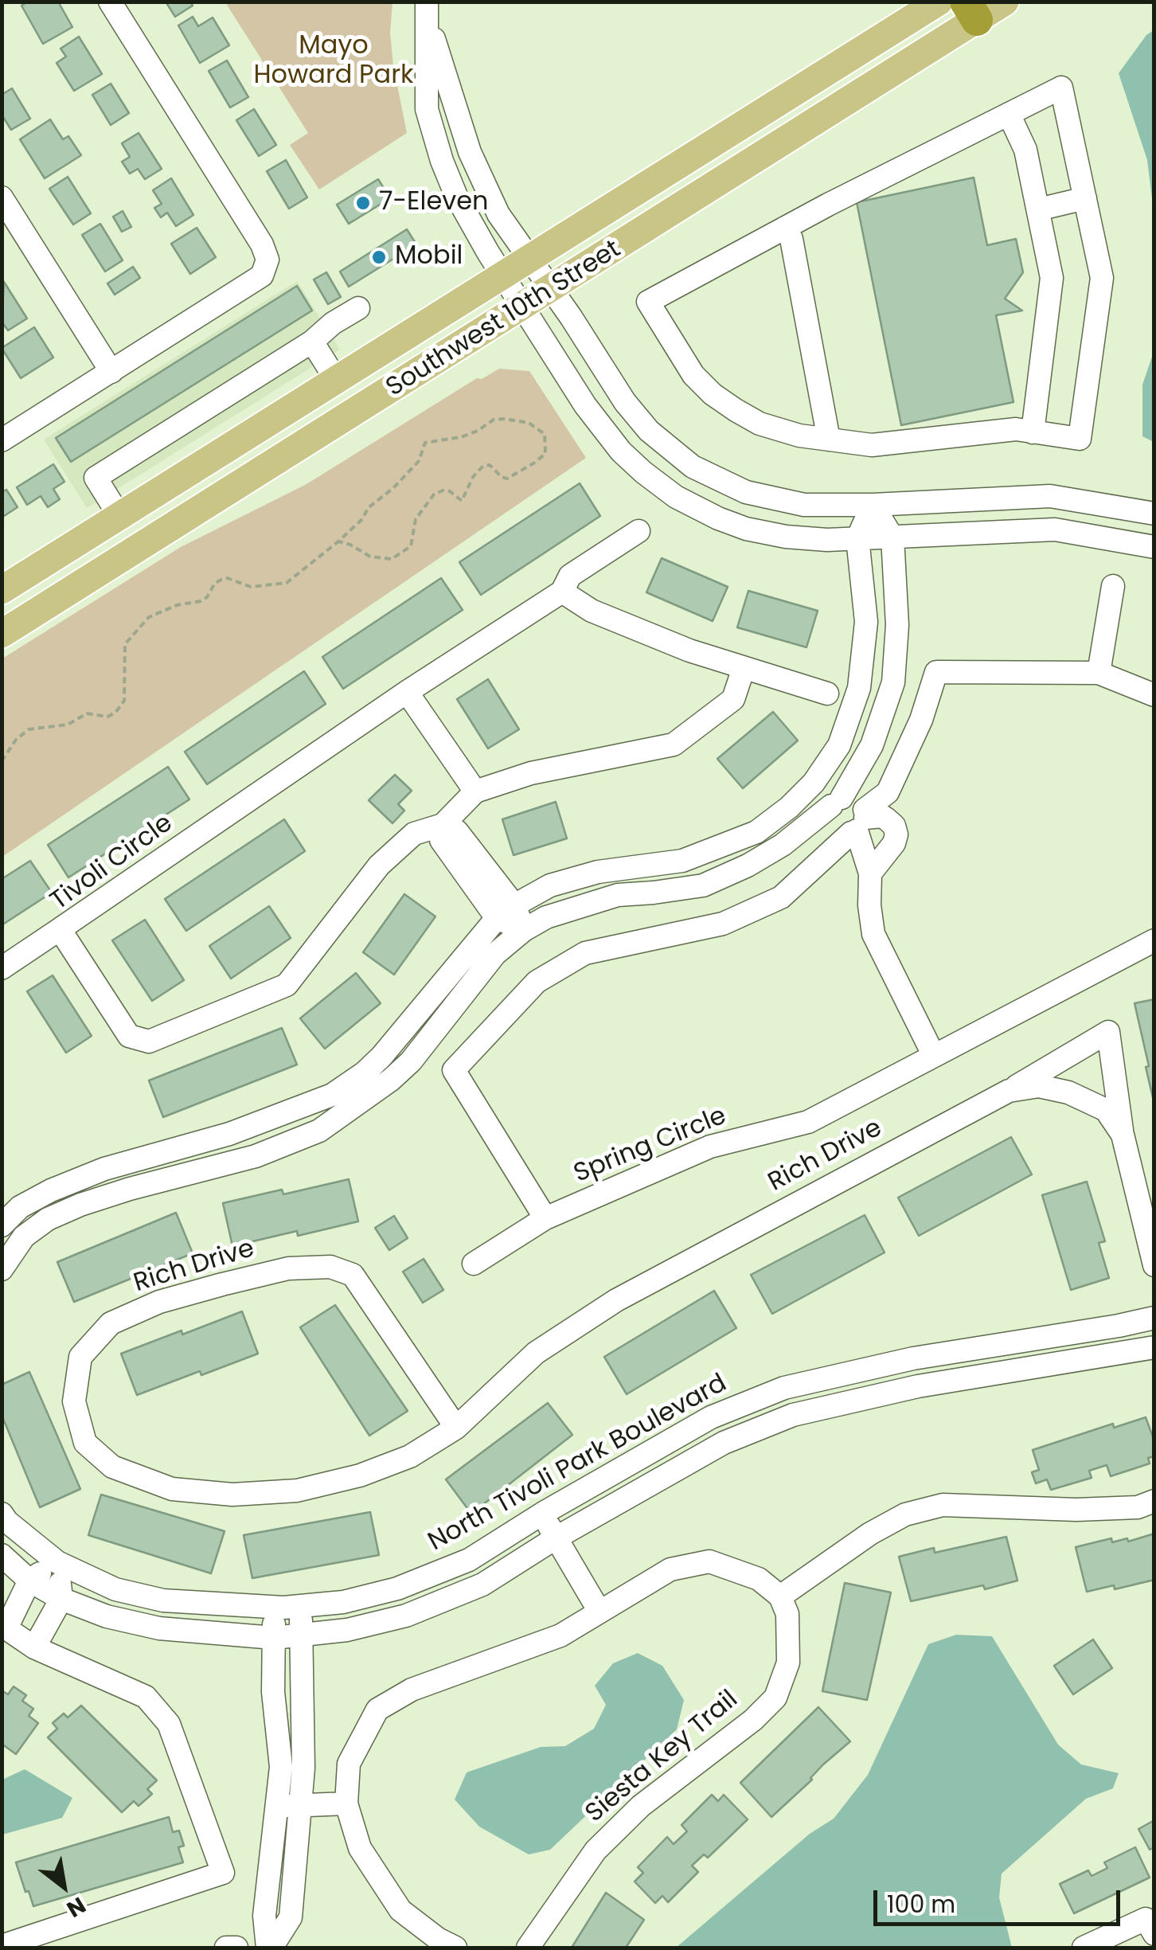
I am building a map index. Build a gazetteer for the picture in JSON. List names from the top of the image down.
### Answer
{
  "streets": {
    "main road": ["Southwest 10th Street"],
    "street": [
      "Tivoli Circle",
      "Spring Circle",
      "Rich Drive",
      "North Tivoli Park Boulevard",
      "Siesta Key Trail"
    ]
  },
  "parks": ["Mayo Howard Park"],
  "places": ["7-Eleven", "Mobil"],
  "scale_bar": "100 m",
  "north": "bottom right"
}
